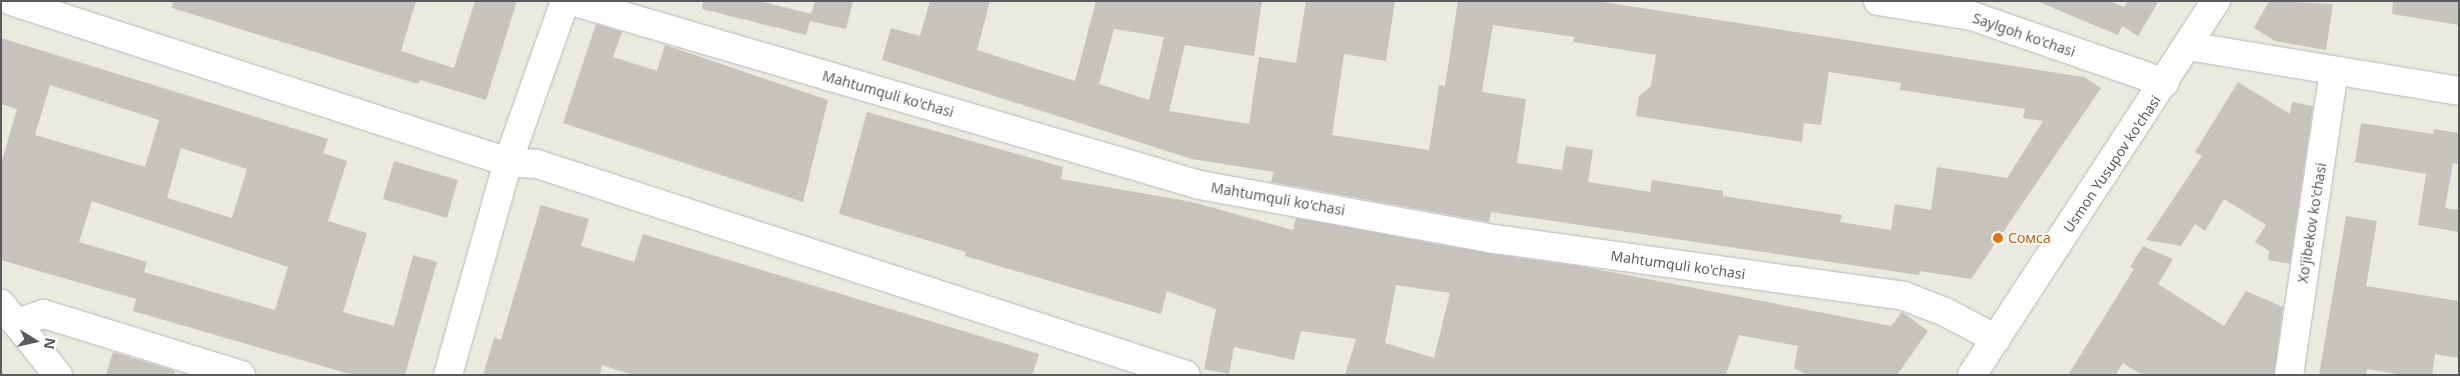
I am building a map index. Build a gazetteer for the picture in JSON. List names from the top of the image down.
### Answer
{
  "streets": {
    "street": [
      "Saylgoh ko'chasi",
      "Mahtumquli ko'chasi",
      "Usmon Yusupov ko'chasi",
      "Xo'jibekov ko'chasi"
    ]
  },
  "crossings": [
    ["Saylgoh ko'chasi", "Usmon Yusupov ko'chasi"],
    ["Mahtumquli ko'chasi", "Usmon Yusupov ko'chasi"]
  ],
  "places": ["Сомса"],
  "north": "right"
}
